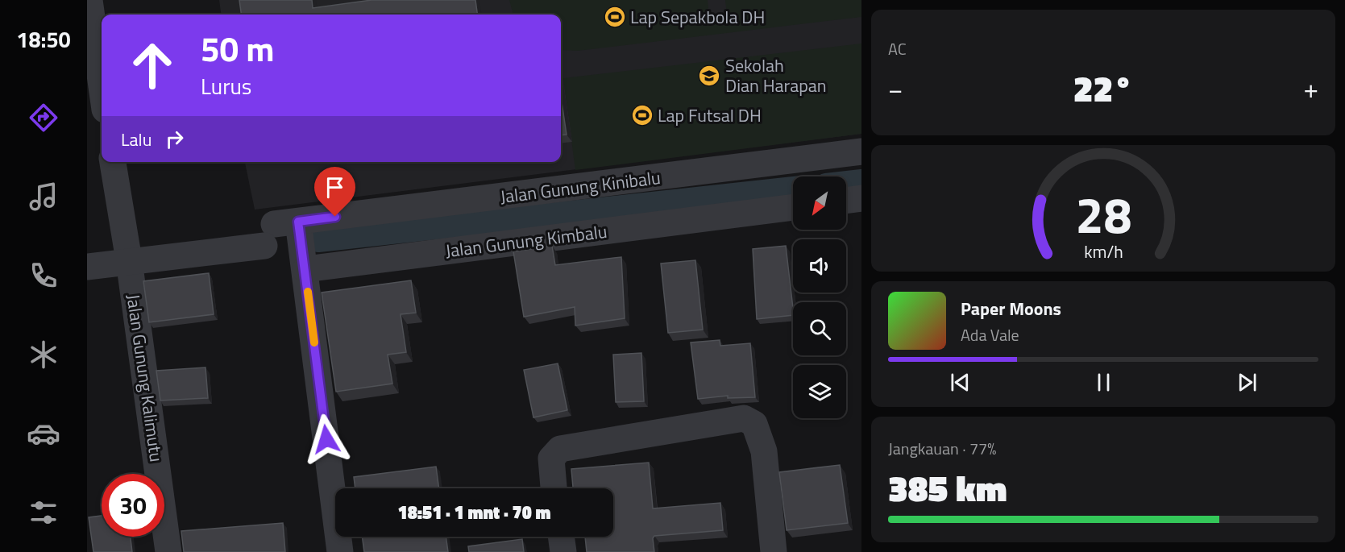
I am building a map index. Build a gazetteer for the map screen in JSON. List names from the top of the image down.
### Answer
{
  "streets": {
    "street": ["Jalan Gunung Kinibalu", "Jalan Gunung Kimbalu", "Jalan Gunung Kalimutu"]
  },
  "crossings": [
    ["Jalan Gunung Kinibalu", "Jalan Gunung Kalimutu"]
  ],
  "places": {
    "sports": ["Lap Sepakbola DH", "Lap Futsal DH"],
    "school or university": ["Sekolah Dian Harapan"]
  },
  "north": "bottom left",
  "page": {
    "tabs": "18:50",
    "tile": [
      "AC",
      ["Jangkauan · 77%", "385 km"]
    ],
    "turn": ["50 m", "Lurus"],
    "heat": ["−", "22°", "+"],
    "then": "Lalu",
    "song": ["Paper Moons", "Ada Vale"],
    "limit": "30",
    "trip": "18:51 · 1 mnt · 70 m",
    "gauge": ["28", "km/h"]
  }
}
